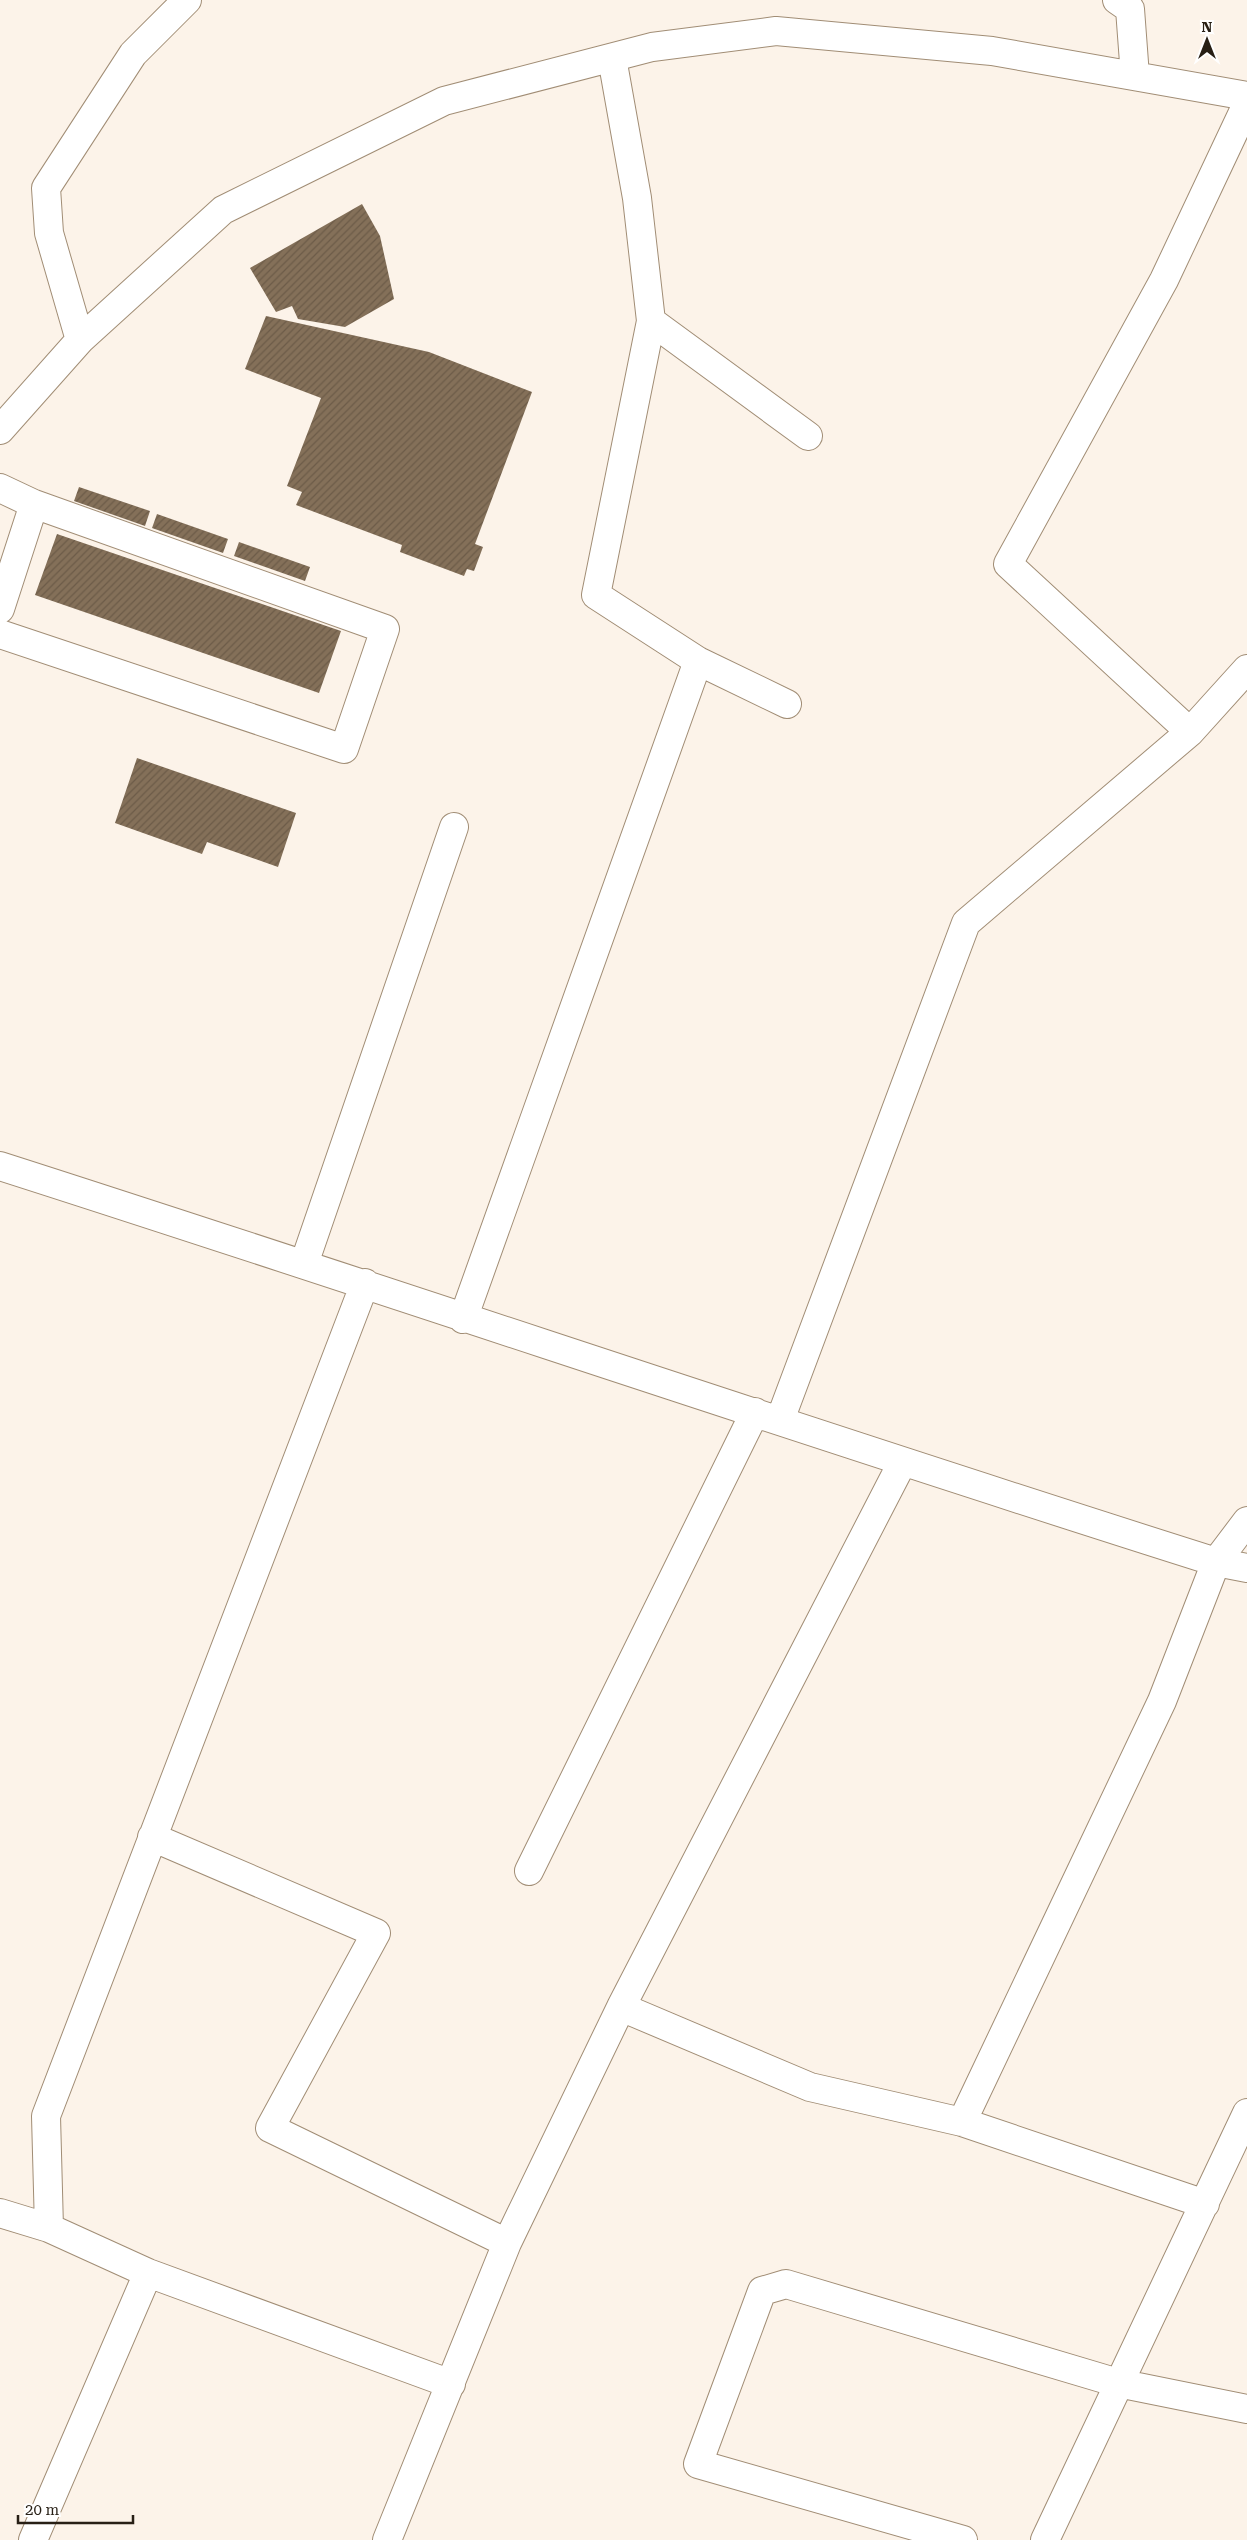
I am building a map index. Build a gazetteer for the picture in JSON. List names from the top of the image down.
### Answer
{
  "scale_bar": "20 m",
  "north": "top"
}
